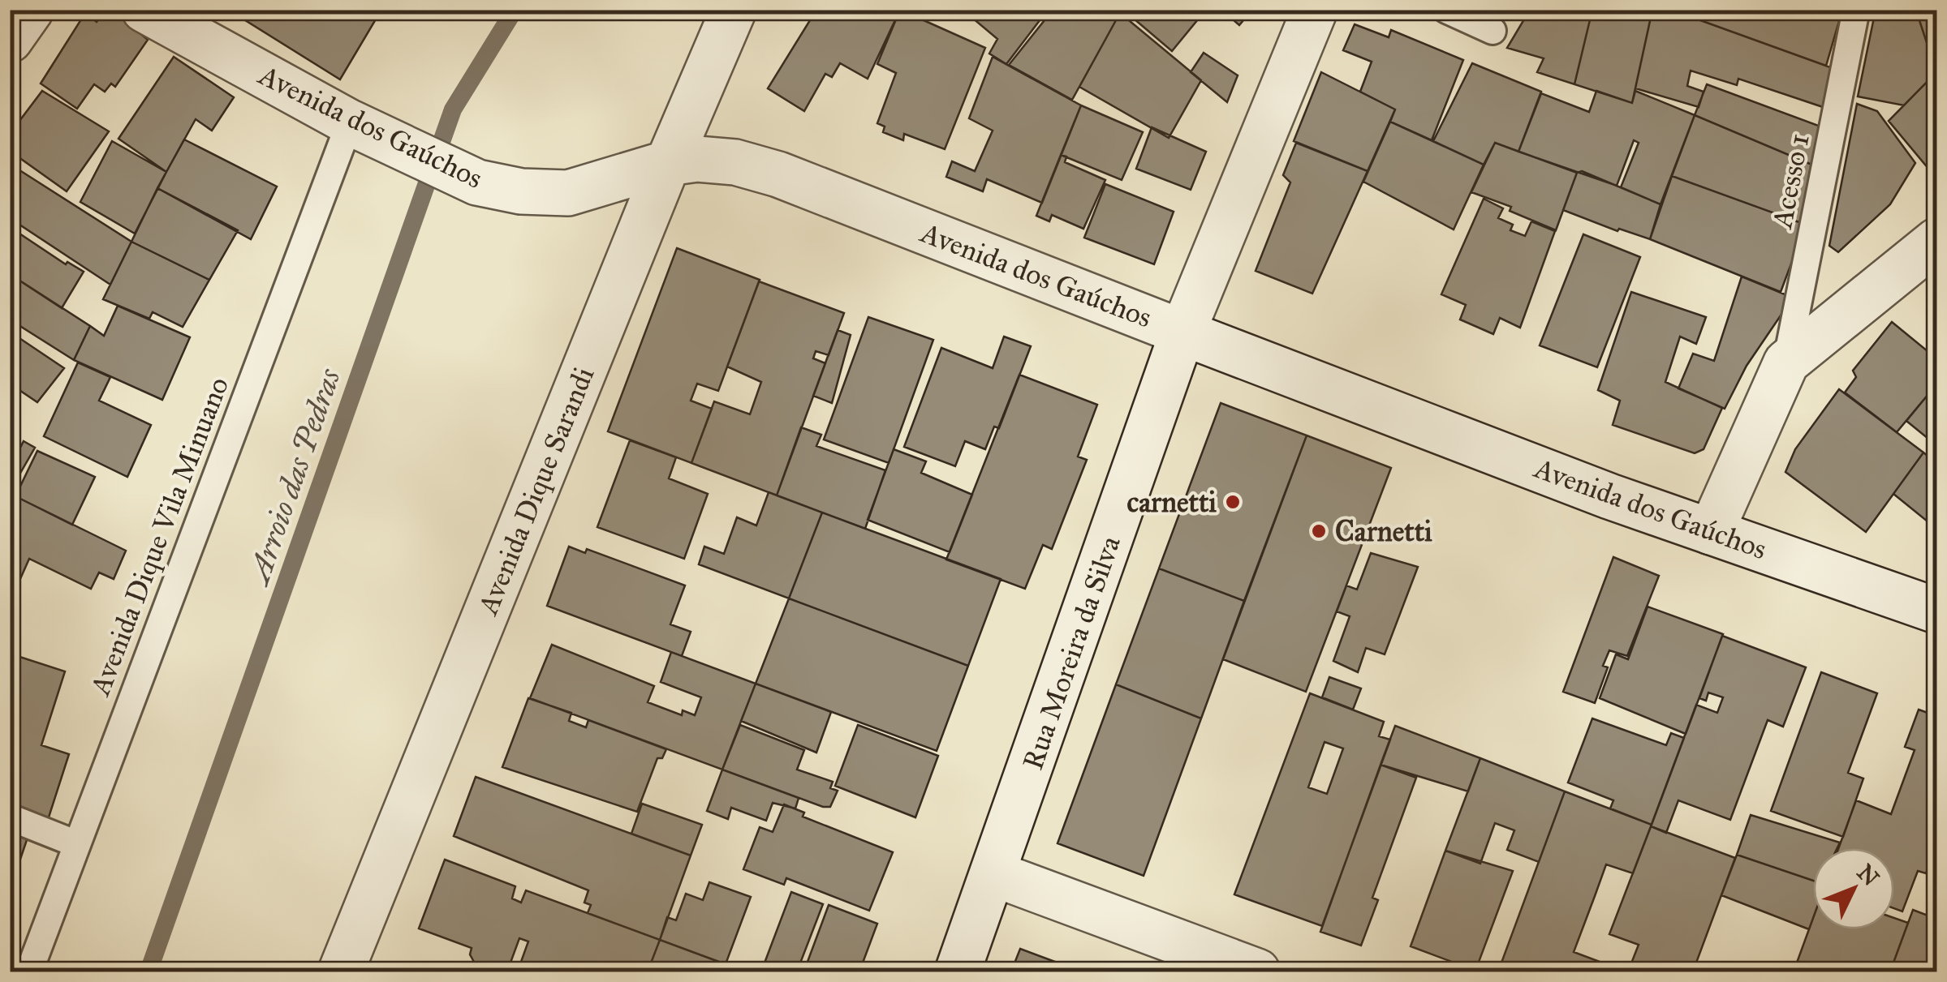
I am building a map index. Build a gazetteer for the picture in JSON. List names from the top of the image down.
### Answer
{
  "streets": {
    "street": ["Avenida dos Gaúchos", "Avenida Dique Sarandi", "Rua Moreira da Silva"],
    "lane": ["Acesso 1", "Avenida Dique Vila Minuano"]
  },
  "crossings": [
    ["Avenida dos Gaúchos", "Avenida Dique Sarandi"],
    ["Avenida dos Gaúchos", "Avenida Dique Vila Minuano"],
    ["Avenida dos Gaúchos", "Rua Moreira da Silva"]
  ],
  "water": ["Arroio das Pedras"],
  "places": ["carnetti", "Carnetti"],
  "north": "top right"
}
